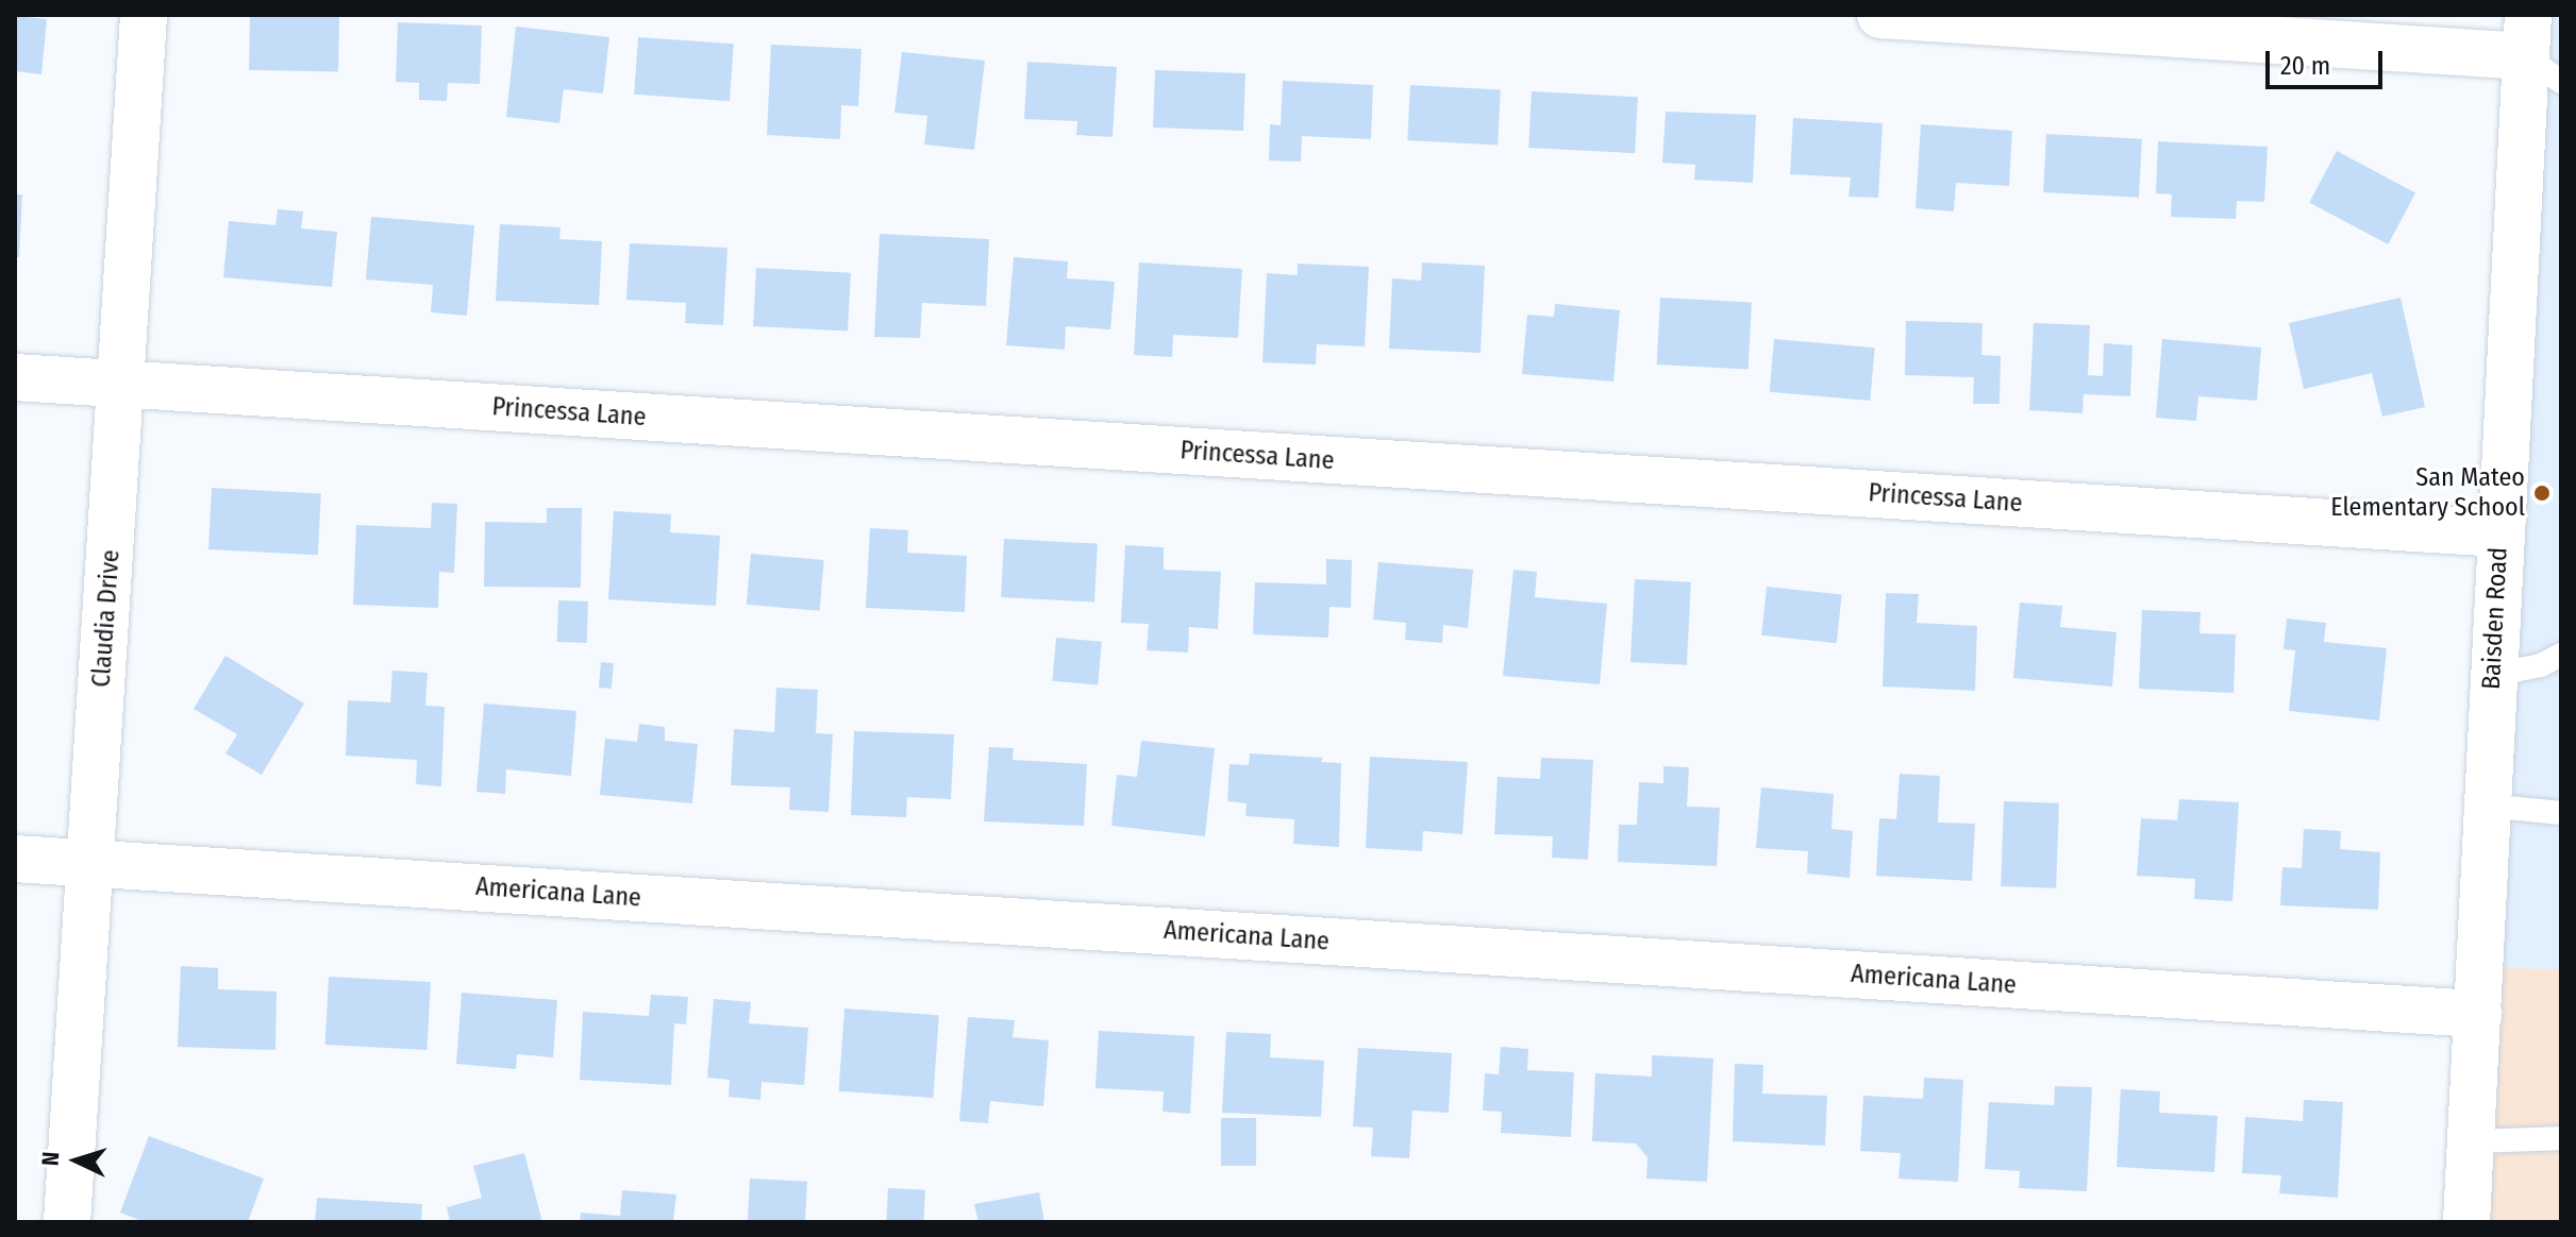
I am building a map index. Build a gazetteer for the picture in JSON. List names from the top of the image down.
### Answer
{
  "streets": {
    "street": [
      "Princessa Lane",
      "Claudia Drive",
      "Baisden Road",
      "Americana Lane"
    ]
  },
  "crossings": [
    ["Princessa Lane", "Claudia Drive"],
    ["Princessa Lane", "Baisden Road"],
    ["Claudia Drive", "Americana Lane"],
    ["Baisden Road", "Americana Lane"]
  ],
  "places": ["San Mateo Elementary School"],
  "scale_bar": "20 m",
  "north": "left"
}
